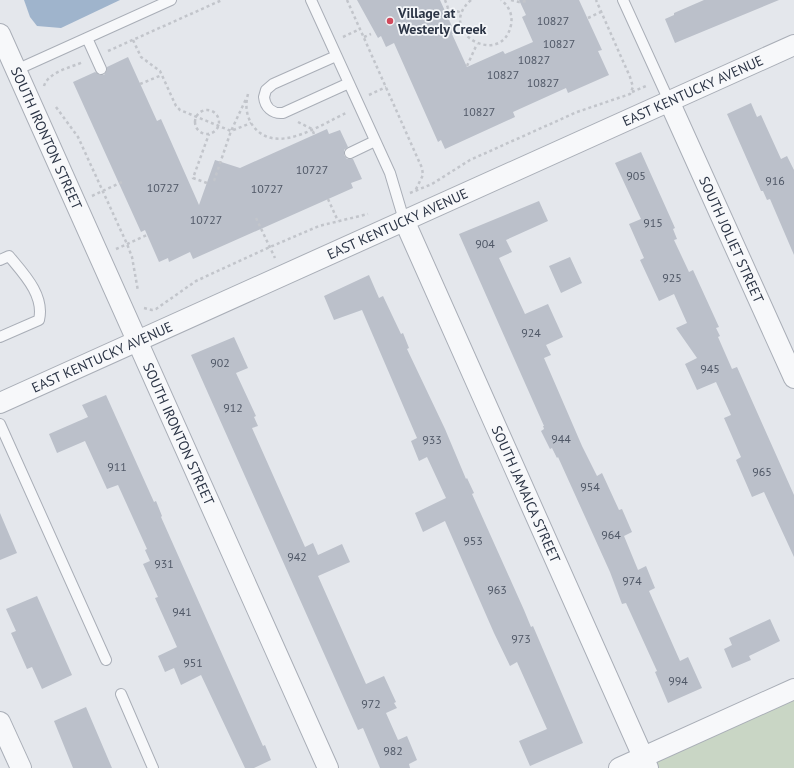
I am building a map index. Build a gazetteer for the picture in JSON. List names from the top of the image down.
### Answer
{
  "streets": {
    "street": [
      "EAST KENTUCKY AVENUE",
      "SOUTH IRONTON STREET",
      "SOUTH JOLIET STREET",
      "SOUTH JAMAICA STREET"
    ]
  },
  "crossings": [
    ["EAST KENTUCKY AVENUE", "SOUTH IRONTON STREET"],
    ["EAST KENTUCKY AVENUE", "SOUTH JOLIET STREET"],
    ["EAST KENTUCKY AVENUE", "SOUTH JAMAICA STREET"]
  ],
  "places": ["Village at Westerly Creek"],
  "house_numbers": [
    "10827",
    "10827",
    "10827",
    "10827",
    "10827",
    "10827",
    "10727",
    "905",
    "916",
    "10727",
    "10727",
    "10727",
    "915",
    "904",
    "925",
    "924",
    "902",
    "945",
    "912",
    "944",
    "933",
    "911",
    "965",
    "954",
    "964",
    "953",
    "942",
    "931",
    "974",
    "963",
    "941",
    "973",
    "951",
    "994",
    "972",
    "982"
  ]
}
